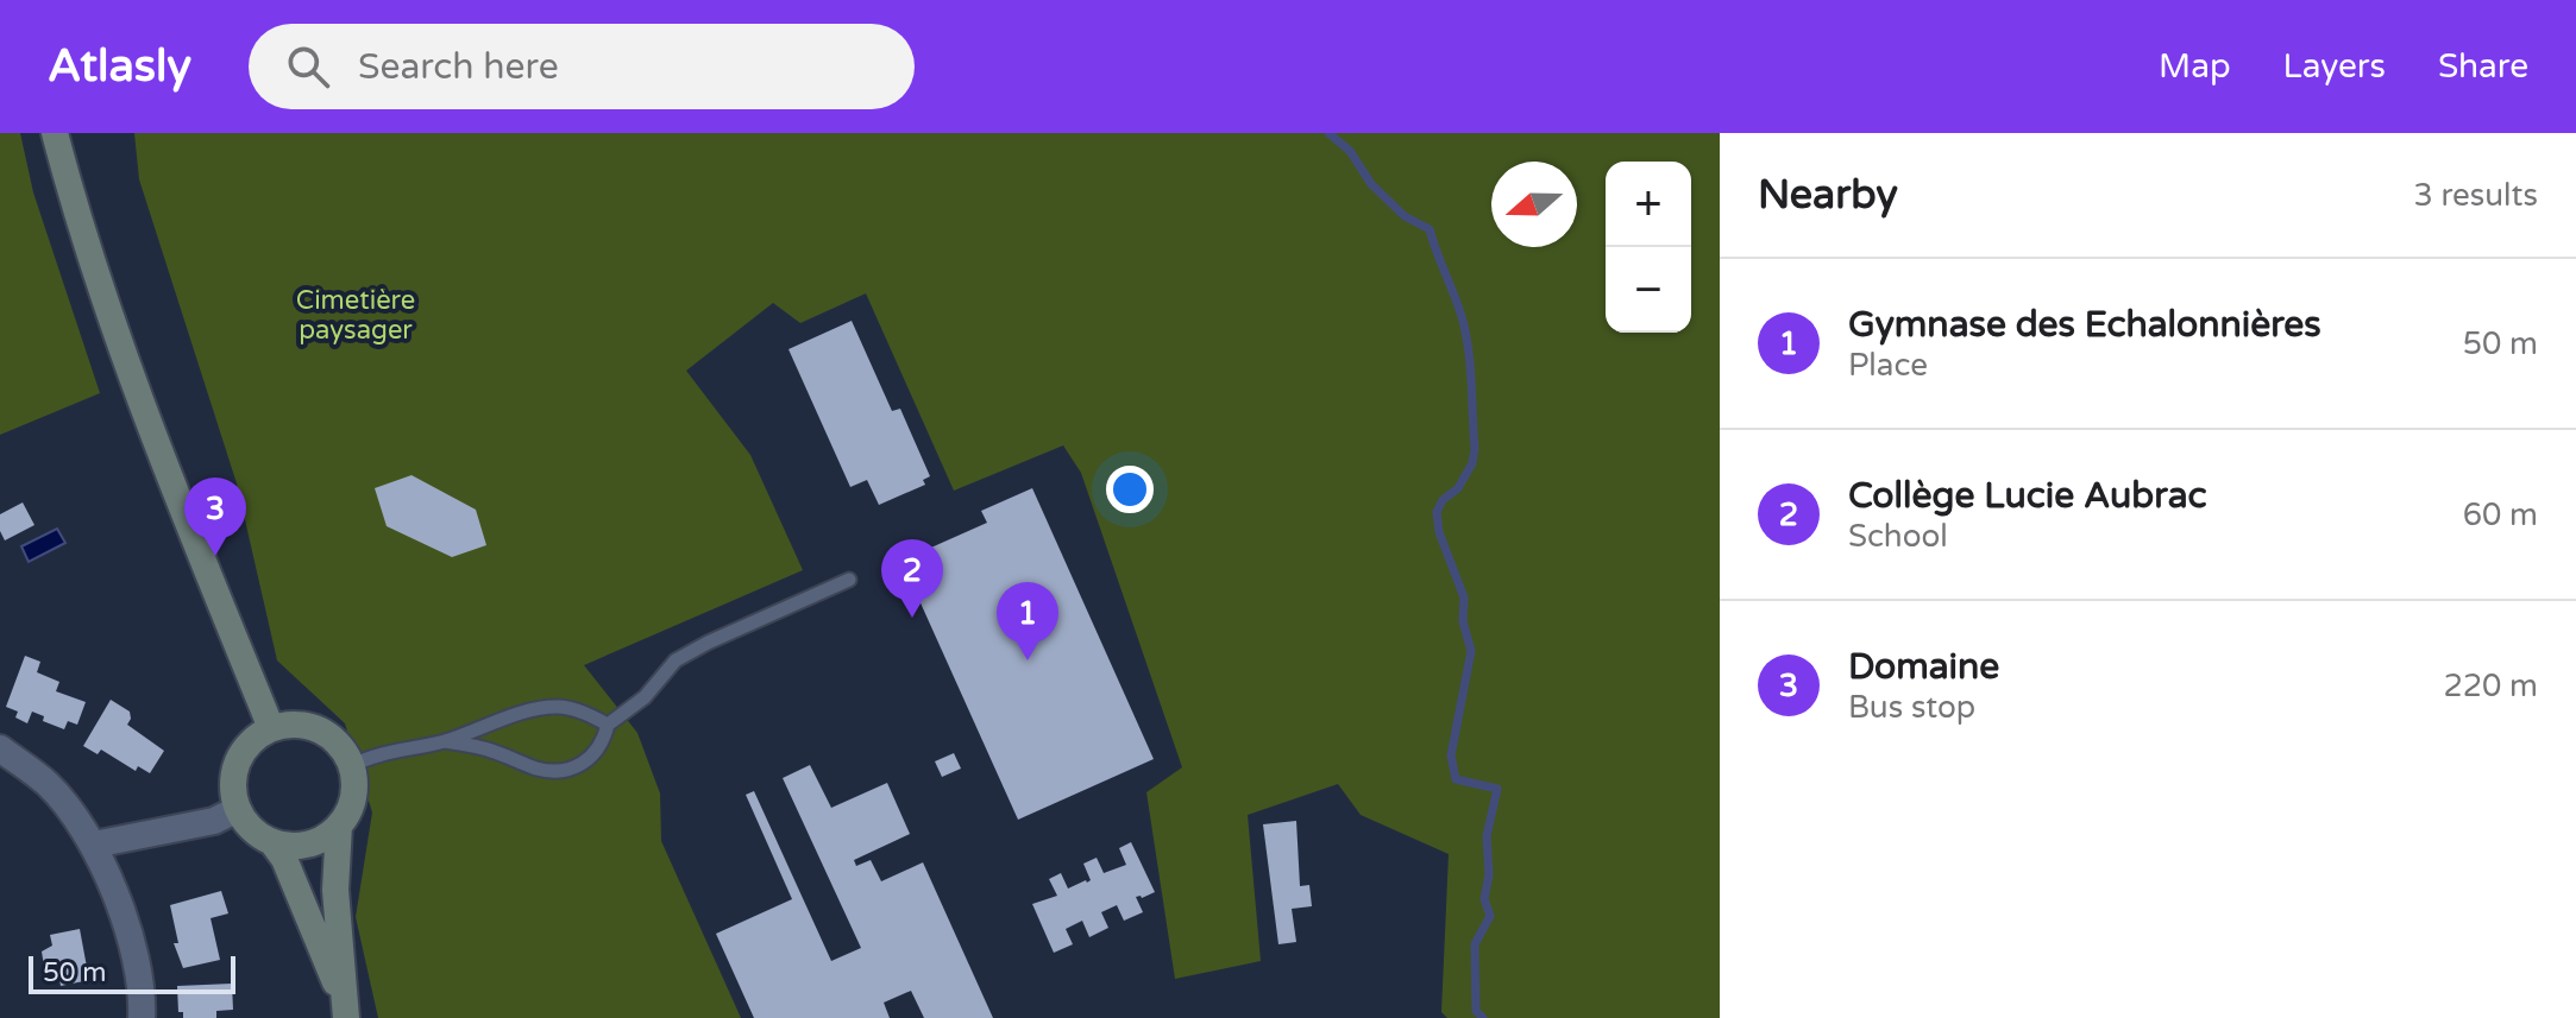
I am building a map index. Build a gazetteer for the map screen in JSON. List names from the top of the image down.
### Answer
{
  "parks": ["Cimetière paysager"],
  "scale_bar": "50 m",
  "north": "left",
  "page": {
    "header": "Atlasly",
    "search": "Search here",
    "nav": ["Map", "Layers", "Share"],
    "heading": ["Nearby", "3 results"],
    "map_buttons": ["+", "−"],
    "list": [
      {
        "mark": "1",
        "name": "Gymnase des Echalonnières",
        "note": "Place",
        "value": "50 m"
      },
      {
        "mark": "2",
        "name": "Collège Lucie Aubrac",
        "note": "School",
        "value": "60 m"
      },
      {
        "mark": "3",
        "name": "Domaine",
        "note": "Bus stop",
        "value": "220 m"
      }
    ],
    "pins": ["3", "2", "1"],
    "scale": "50 m"
  }
}
